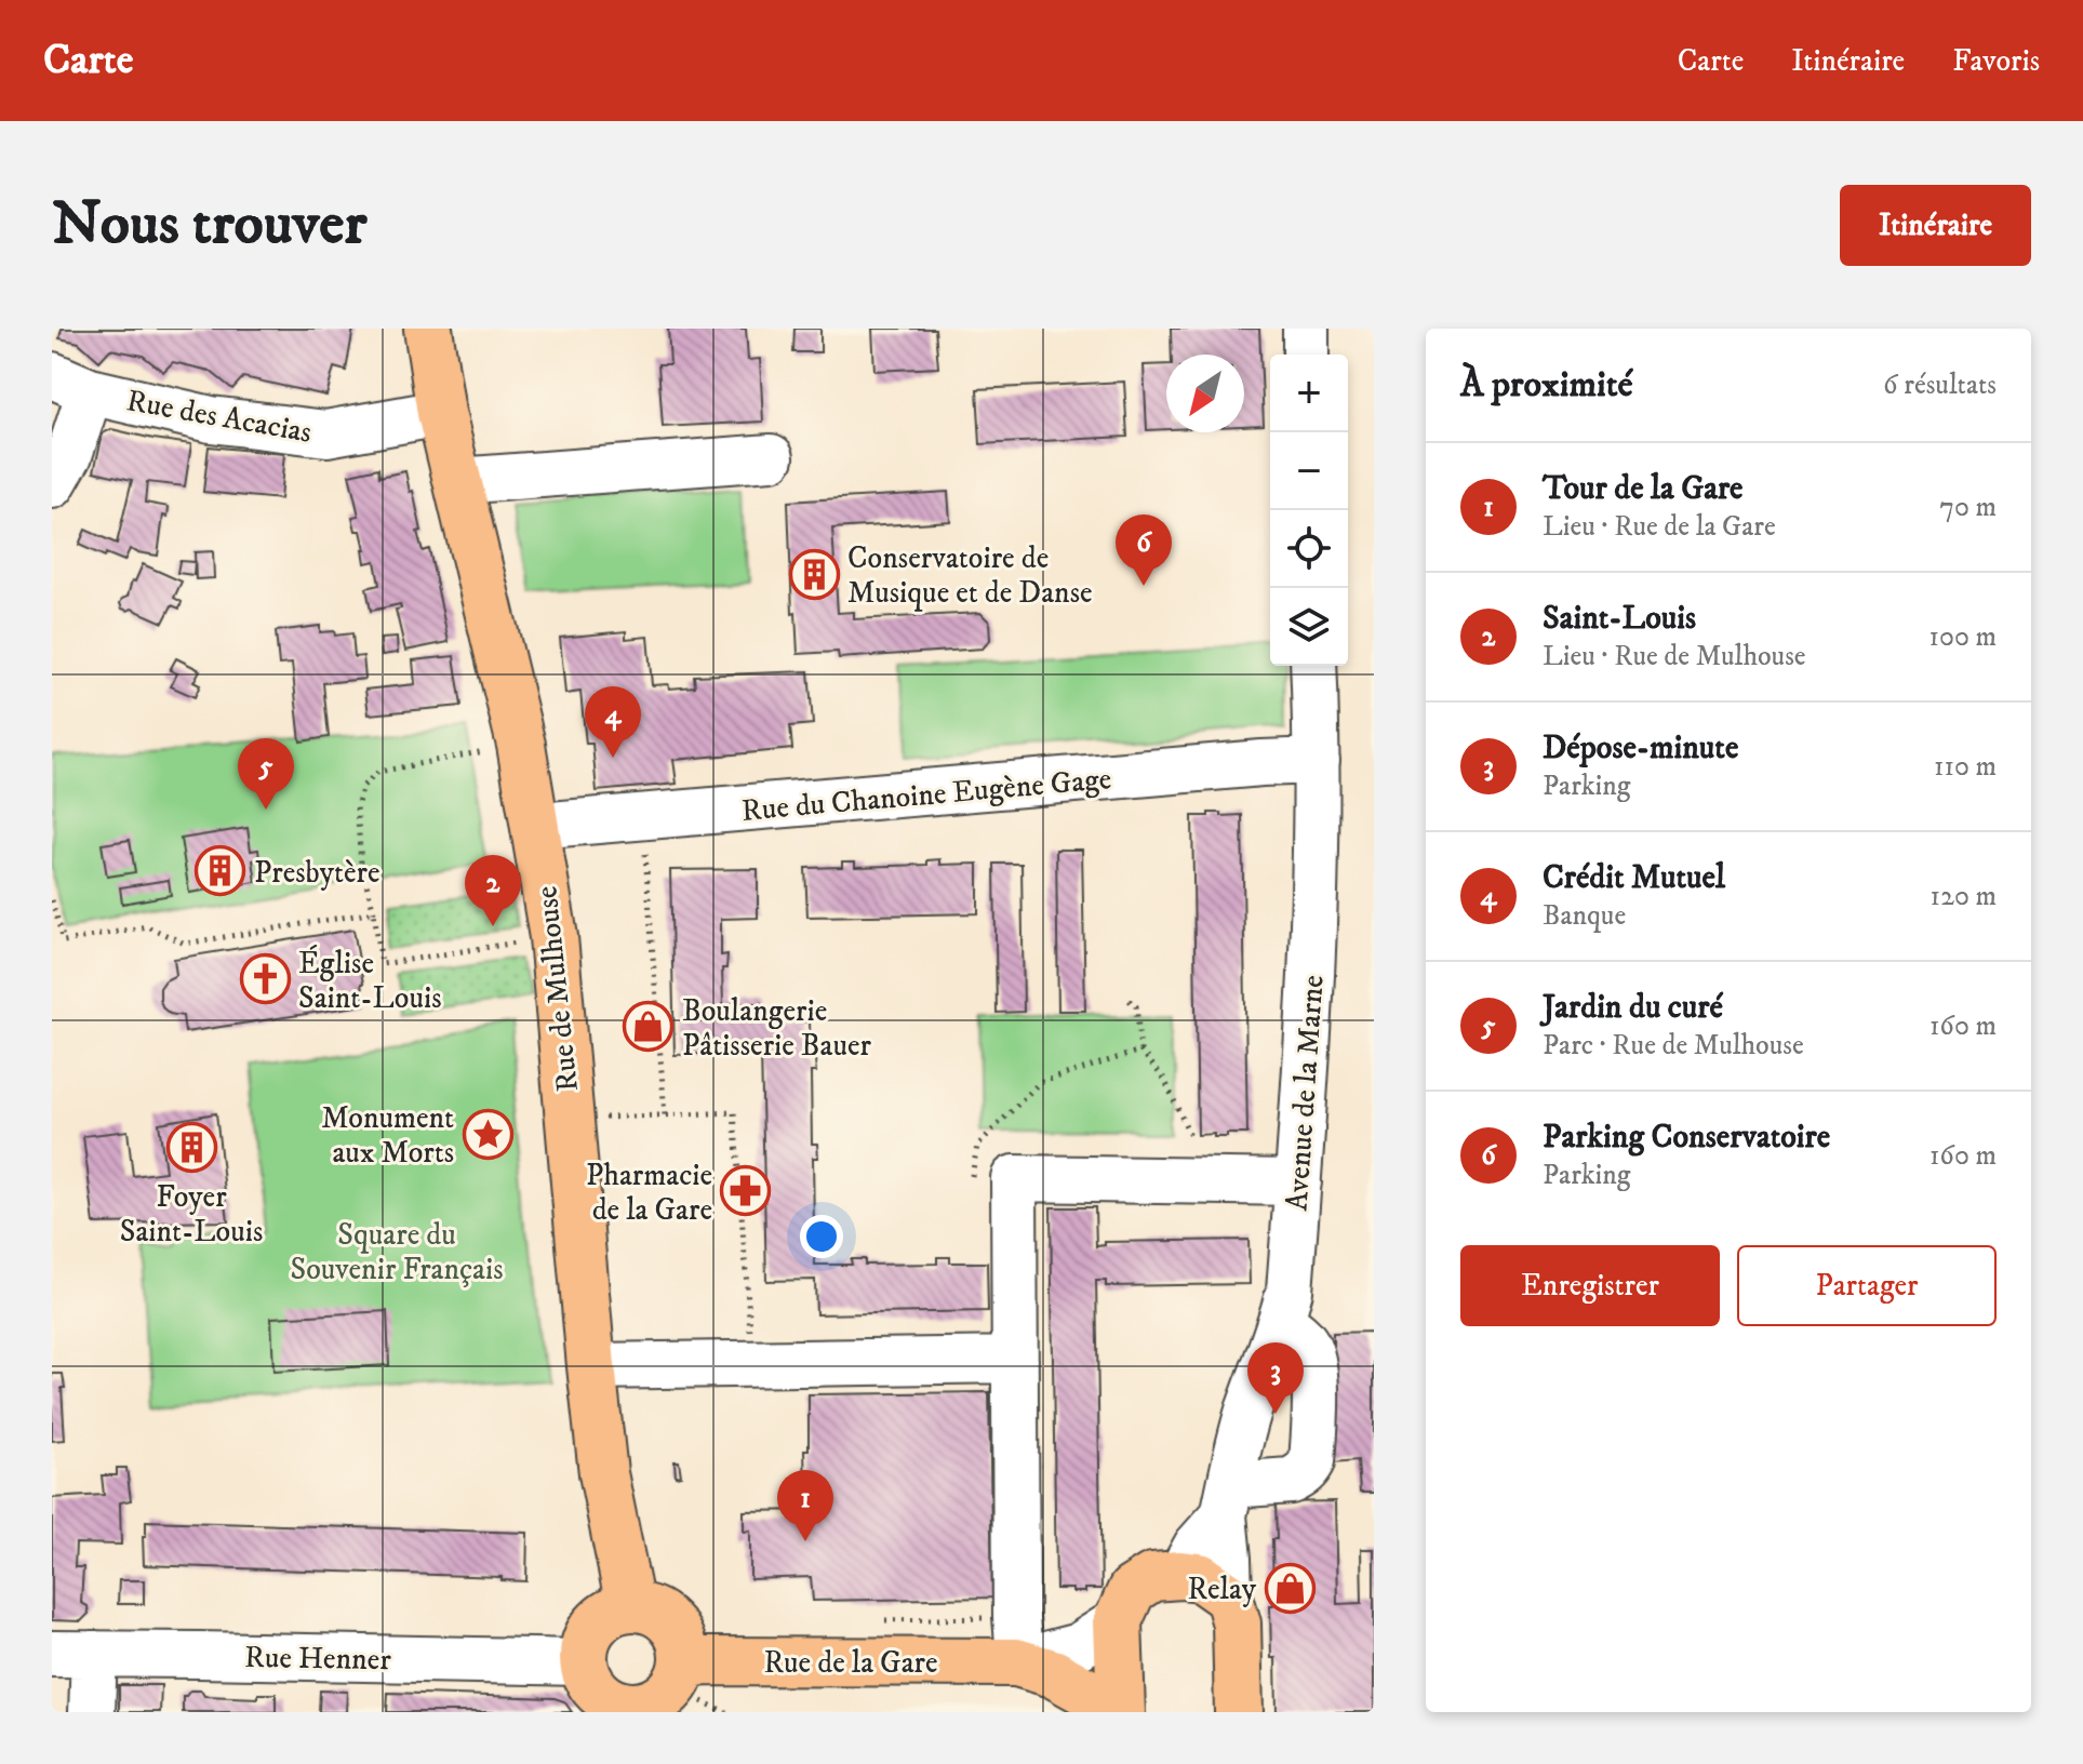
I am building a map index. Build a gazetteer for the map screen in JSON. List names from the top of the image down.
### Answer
{
  "streets": {
    "main road": ["Rue de Mulhouse", "Rue de la Gare"],
    "street": [
      "Rue des Acacias",
      "Rue du Chanoine Eugène Gage",
      "Avenue de la Marne",
      "Rue Henner"
    ]
  },
  "crossings": [
    ["Rue des Acacias", "Rue de Mulhouse"],
    ["Rue du Chanoine Eugène Gage", "Rue de Mulhouse"],
    ["Rue du Chanoine Eugène Gage", "Avenue de la Marne"],
    ["Rue de Mulhouse", "Rue Henner"],
    ["Rue de Mulhouse", "Rue de la Gare"],
    ["Rue Henner", "Rue de la Gare"]
  ],
  "parks": ["Square du Souvenir Français"],
  "places": {
    "building": ["Conservatoire de Musique et de Danse", "Presbytère", "Foyer Saint-Louis"],
    "church": ["Église Saint-Louis"],
    "shop": ["Boulangerie Pâtisserie Bauer", "Relay"],
    "place": ["Monument aux Morts"],
    "pharmacy": ["Pharmacie de la Gare"]
  },
  "north": "bottom left",
  "page": {
    "header": "Carte",
    "nav": ["Carte", "Itinéraire", "Favoris"],
    "buttons": [
      "Itinéraire",
      ["Enregistrer", "Partager"]
    ],
    "title": "Nous trouver",
    "heading": ["À proximité", "6 résultats"],
    "map_buttons": ["+", "−"],
    "list": [
      {
        "mark": "1",
        "name": "Tour de la Gare",
        "note": "Lieu · Rue de la Gare",
        "value": "70 m"
      },
      {
        "mark": "2",
        "name": "Saint-Louis",
        "note": "Lieu · Rue de Mulhouse",
        "value": "100 m"
      },
      {
        "mark": "3",
        "name": "Dépose-minute",
        "note": "Parking",
        "value": "110 m"
      },
      {
        "mark": "4",
        "name": "Crédit Mutuel",
        "note": "Banque",
        "value": "120 m"
      },
      {
        "mark": "5",
        "name": "Jardin du curé",
        "note": "Parc · Rue de Mulhouse",
        "value": "160 m"
      },
      {
        "mark": "6",
        "name": "Parking Conservatoire",
        "note": "Parking",
        "value": "160 m"
      }
    ],
    "pins": [
      "6",
      "4",
      "5",
      "2",
      "3",
      "1"
    ]
  }
}
